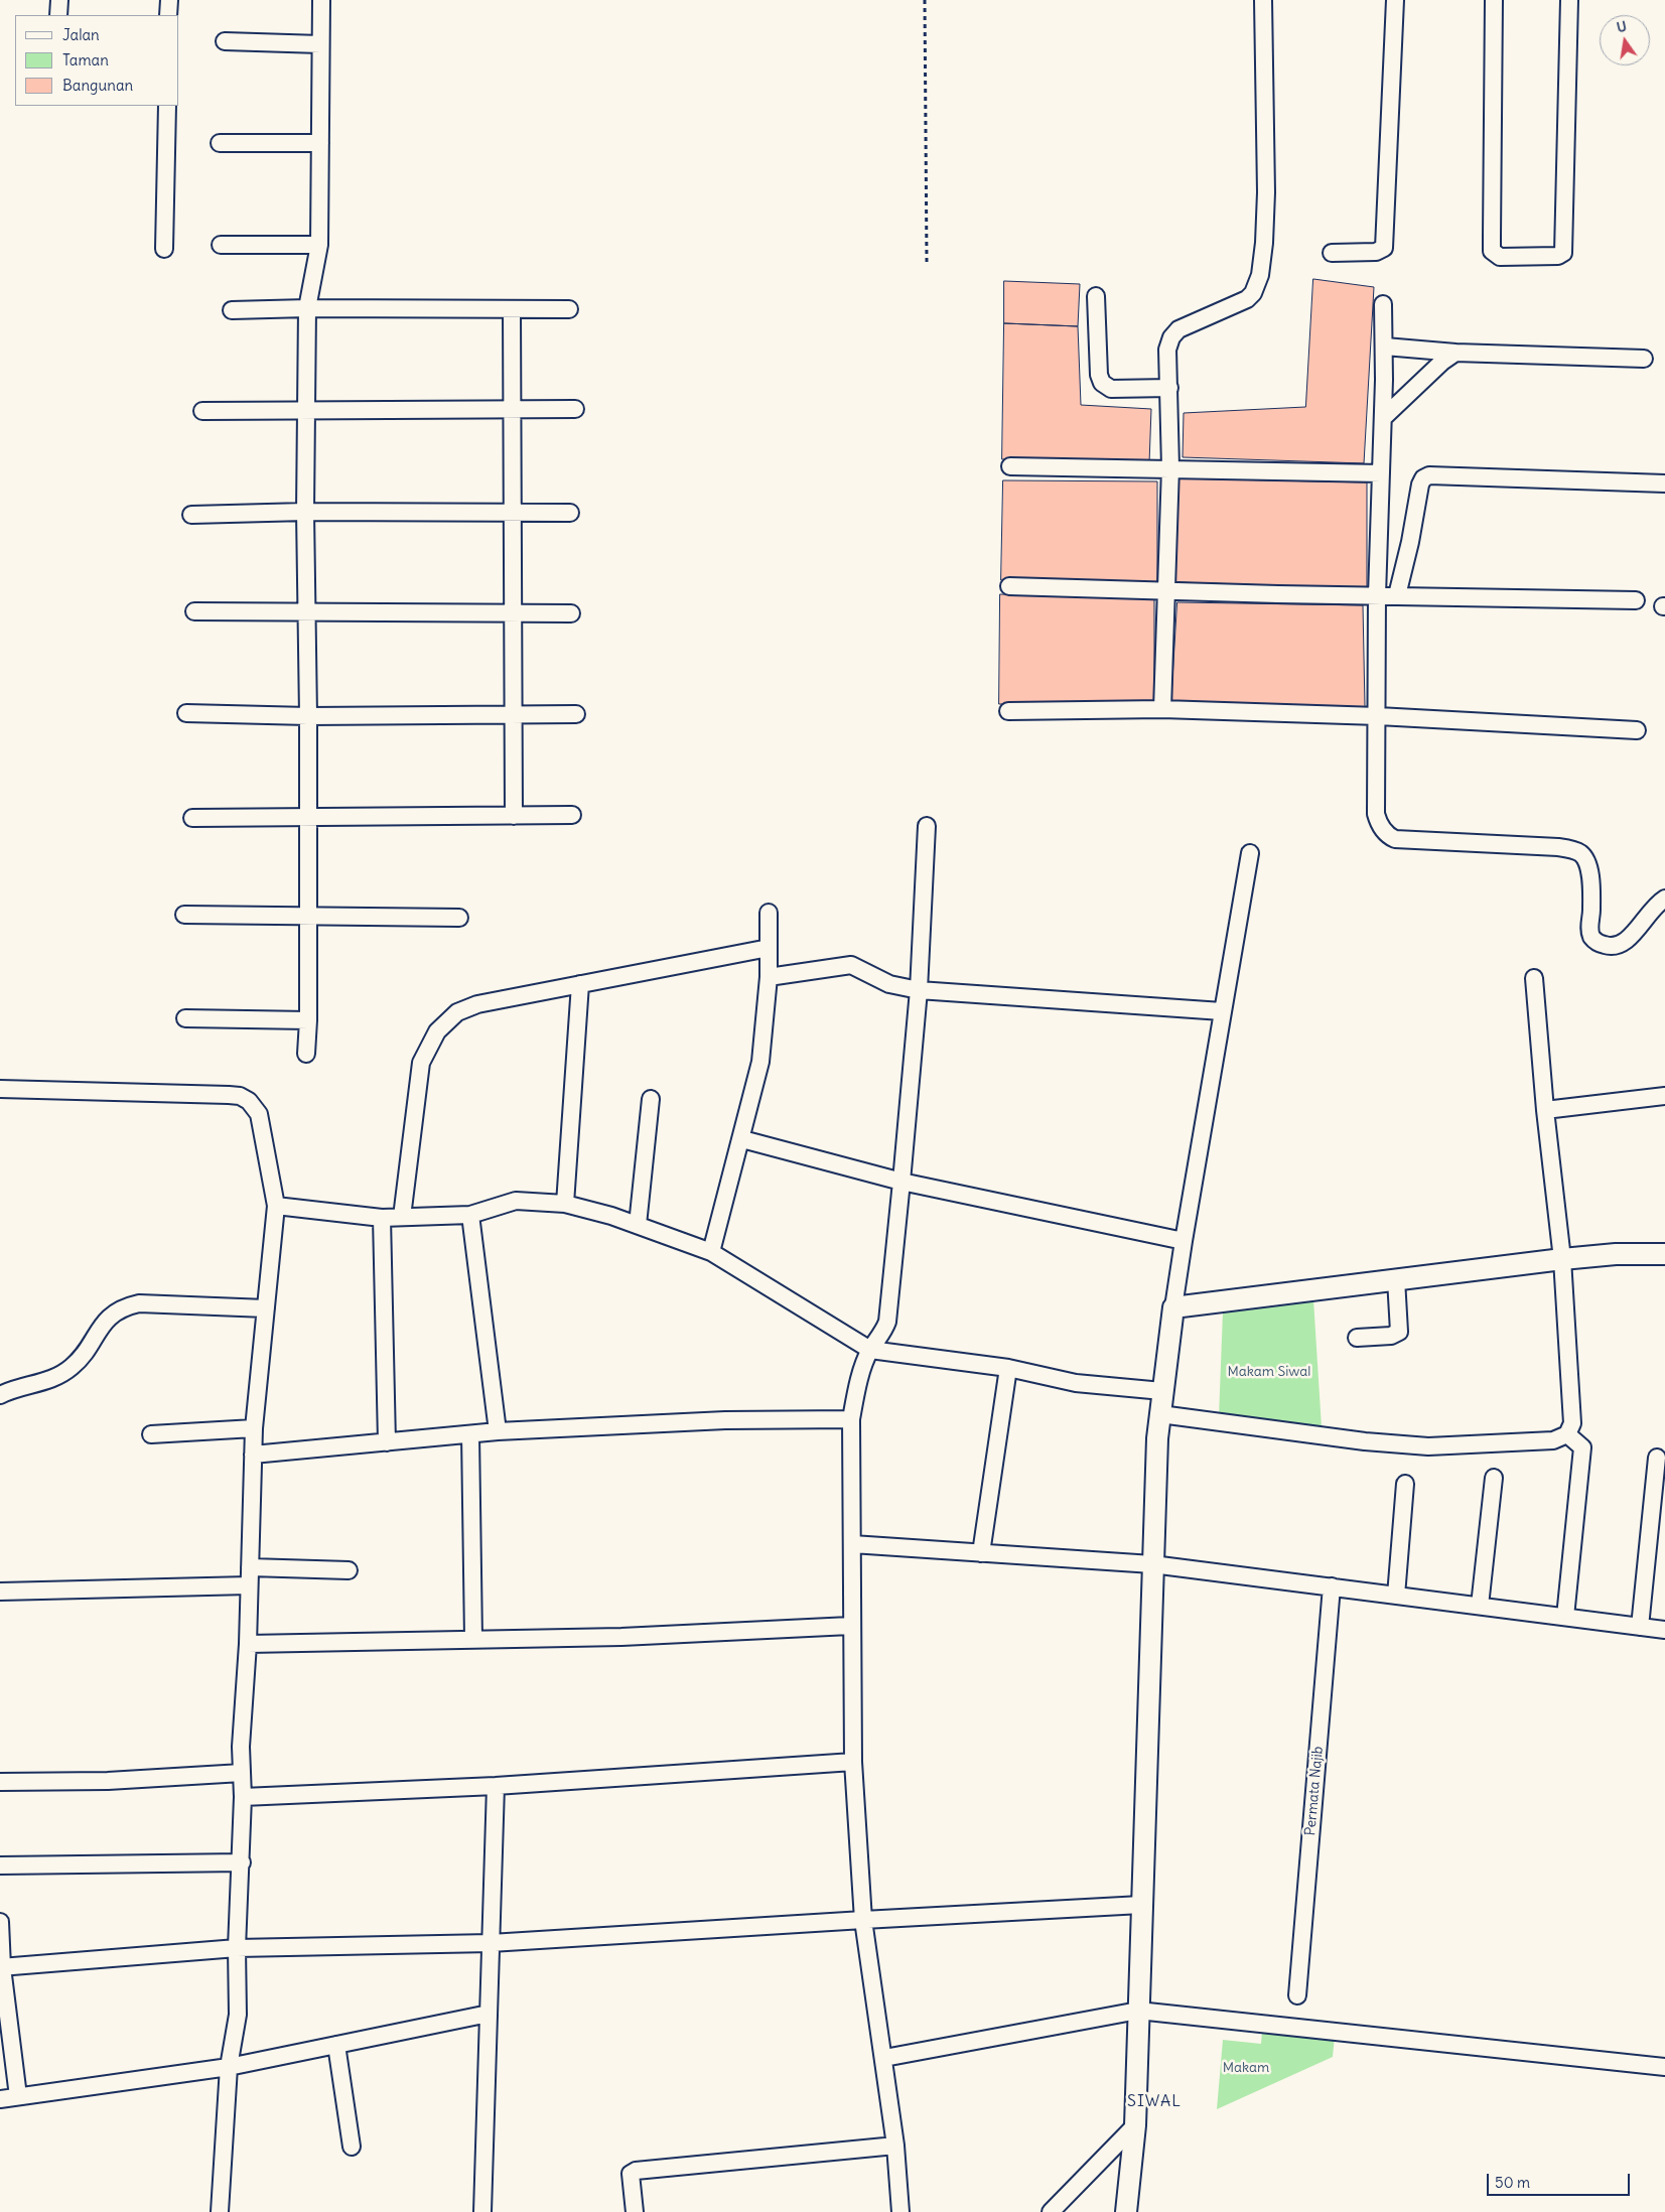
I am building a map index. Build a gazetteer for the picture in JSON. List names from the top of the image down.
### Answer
{
  "streets": {
    "street": ["Permata Najib"]
  },
  "districts": ["SIWAL"],
  "parks": ["Makam Siwal", "Makam"],
  "legend": ["Jalan", "Taman", "Bangunan"],
  "scale_bar": "50 m",
  "north": "top"
}
